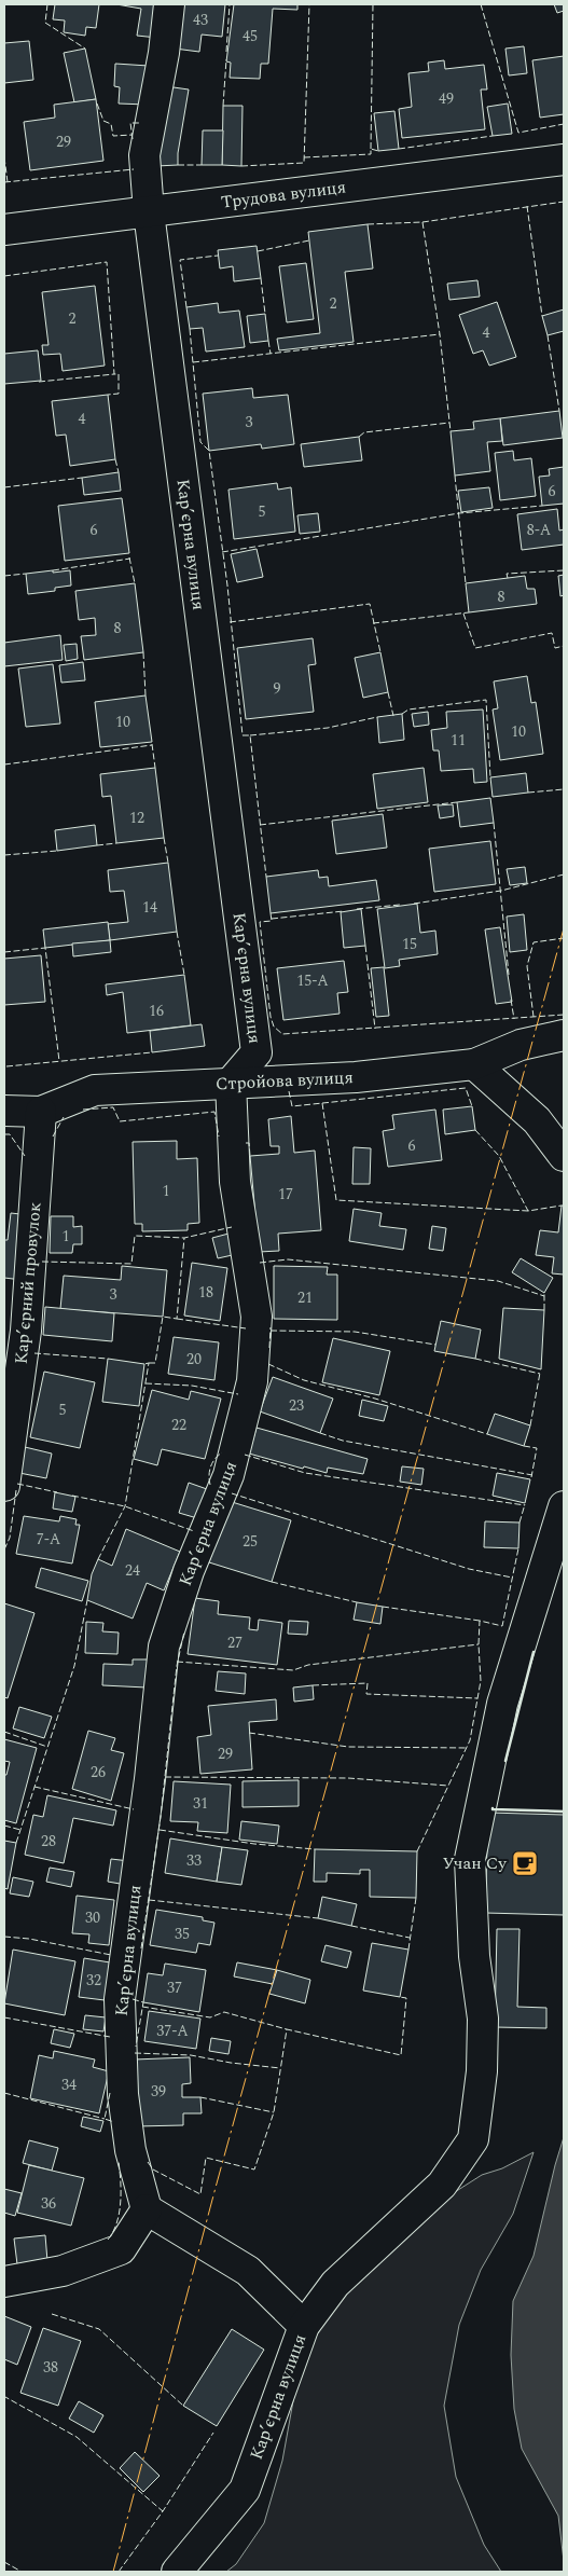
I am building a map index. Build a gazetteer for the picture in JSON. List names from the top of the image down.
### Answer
{
  "streets": {
    "street": [
      "Трудова вулиця",
      "Карʼєрна вулиця",
      "Стройова вулиця",
      "Карʼєрний провулок"
    ]
  },
  "crossings": [
    ["Трудова вулиця", "Карʼєрна вулиця"],
    ["Карʼєрна вулиця", "Стройова вулиця"],
    ["Стройова вулиця", "Карʼєрний провулок"]
  ],
  "places": {
    "cafe": ["Учан Су"]
  },
  "house_numbers": [
    "43",
    "45",
    "49",
    "29",
    "2",
    "2",
    "4",
    "4",
    "3",
    "6",
    "5",
    "6",
    "8-А",
    "8",
    "8",
    "9",
    "10",
    "10",
    "11",
    "12",
    "14",
    "15",
    "15-А",
    "16",
    "6",
    "1",
    "17",
    "1",
    "18",
    "3",
    "21",
    "20",
    "23",
    "5",
    "22",
    "7-А",
    "25",
    "24",
    "27",
    "29",
    "26",
    "31",
    "28",
    "33",
    "30",
    "35",
    "32",
    "37",
    "37-А",
    "34",
    "39",
    "36",
    "38"
  ]
}
